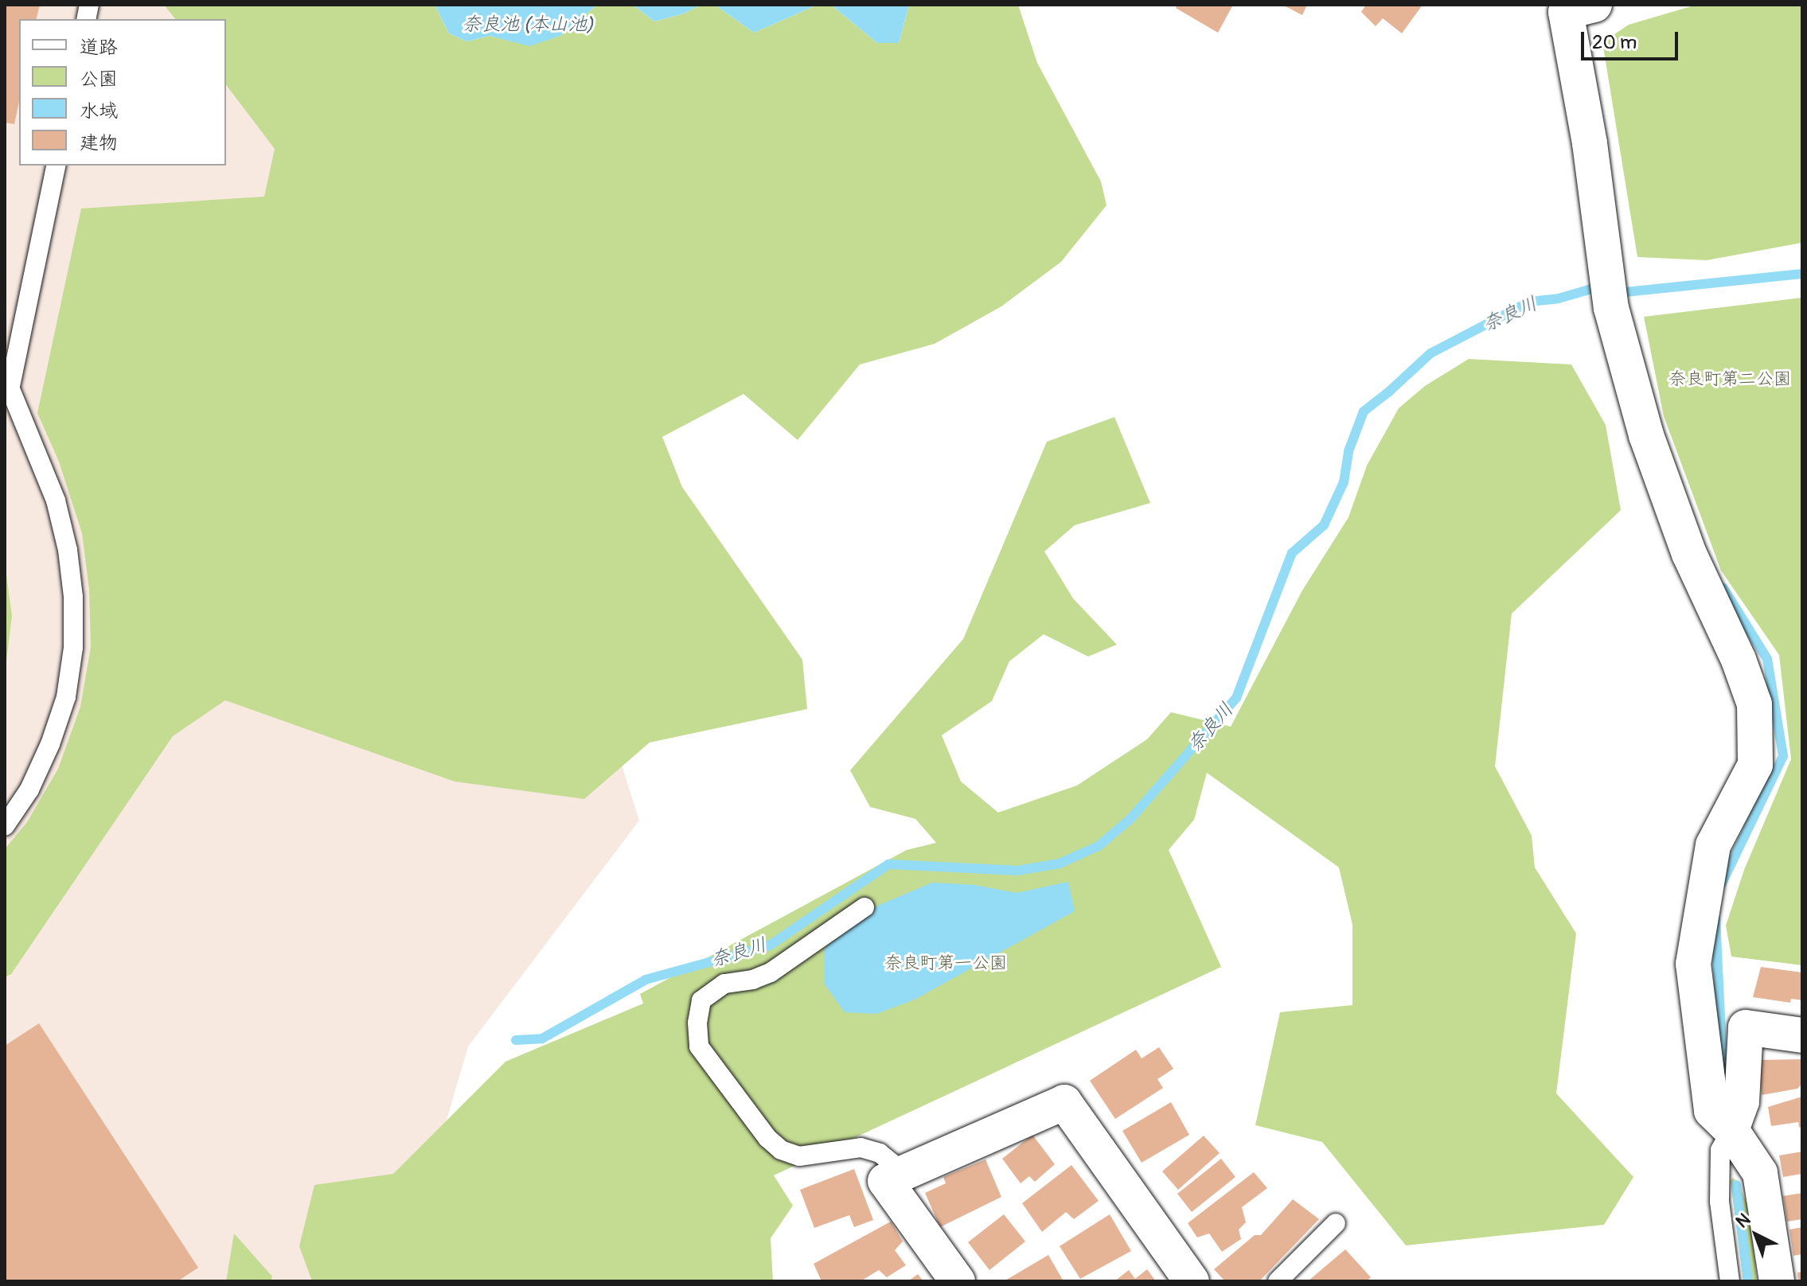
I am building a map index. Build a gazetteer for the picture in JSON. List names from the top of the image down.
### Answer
{
  "water": ["奈良池 (本山池)", "奈良川"],
  "parks": ["奈良町第二公園", "奈良町第一公園"],
  "legend": [
    "道路",
    "公園",
    "水域",
    "建物"
  ],
  "scale_bar": "20 m",
  "north": "top left"
}
